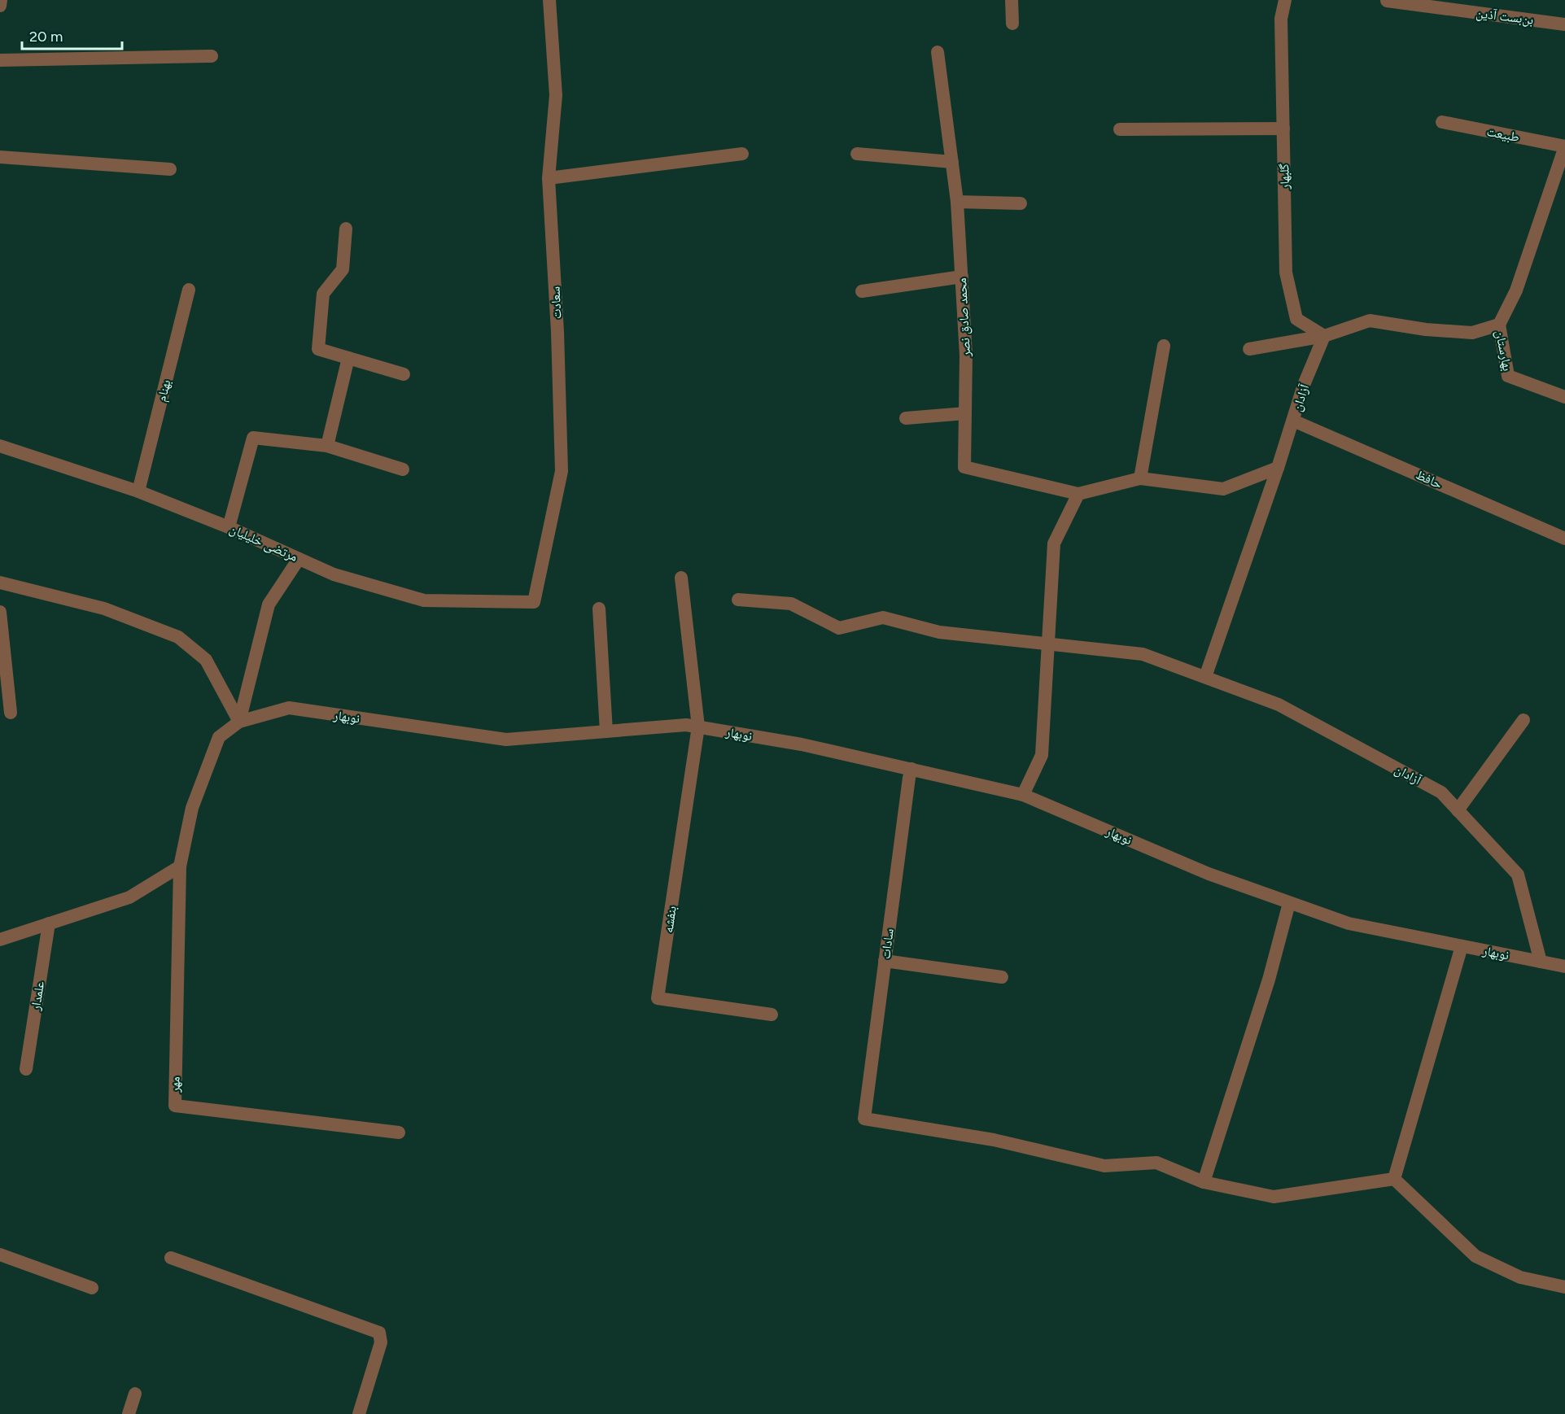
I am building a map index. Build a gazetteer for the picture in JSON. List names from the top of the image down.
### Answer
{
  "streets": {
    "street": [
      "بن‌بست آذین",
      "طبیعت",
      "گلبهار",
      "سعادت",
      "محمد صادق نصر",
      "بهارستان",
      "بهنام",
      "آزادان",
      "حافظ",
      "مرتضی خلیلیان",
      "نوبهار",
      "بنفشه",
      "سادات",
      "علمدار",
      "مهر"
    ]
  },
  "crossings": [
    ["گلبهار", "آزادان"],
    ["سعادت", "مرتضی خلیلیان"],
    ["بهنام", "مرتضی خلیلیان"],
    ["آزادان", "حافظ"],
    ["آزادان", "نوبهار"],
    ["نوبهار", "بنفشه"],
    ["نوبهار", "سادات"],
    ["نوبهار", "مهر"]
  ],
  "scale_bar": "20 m"
}
